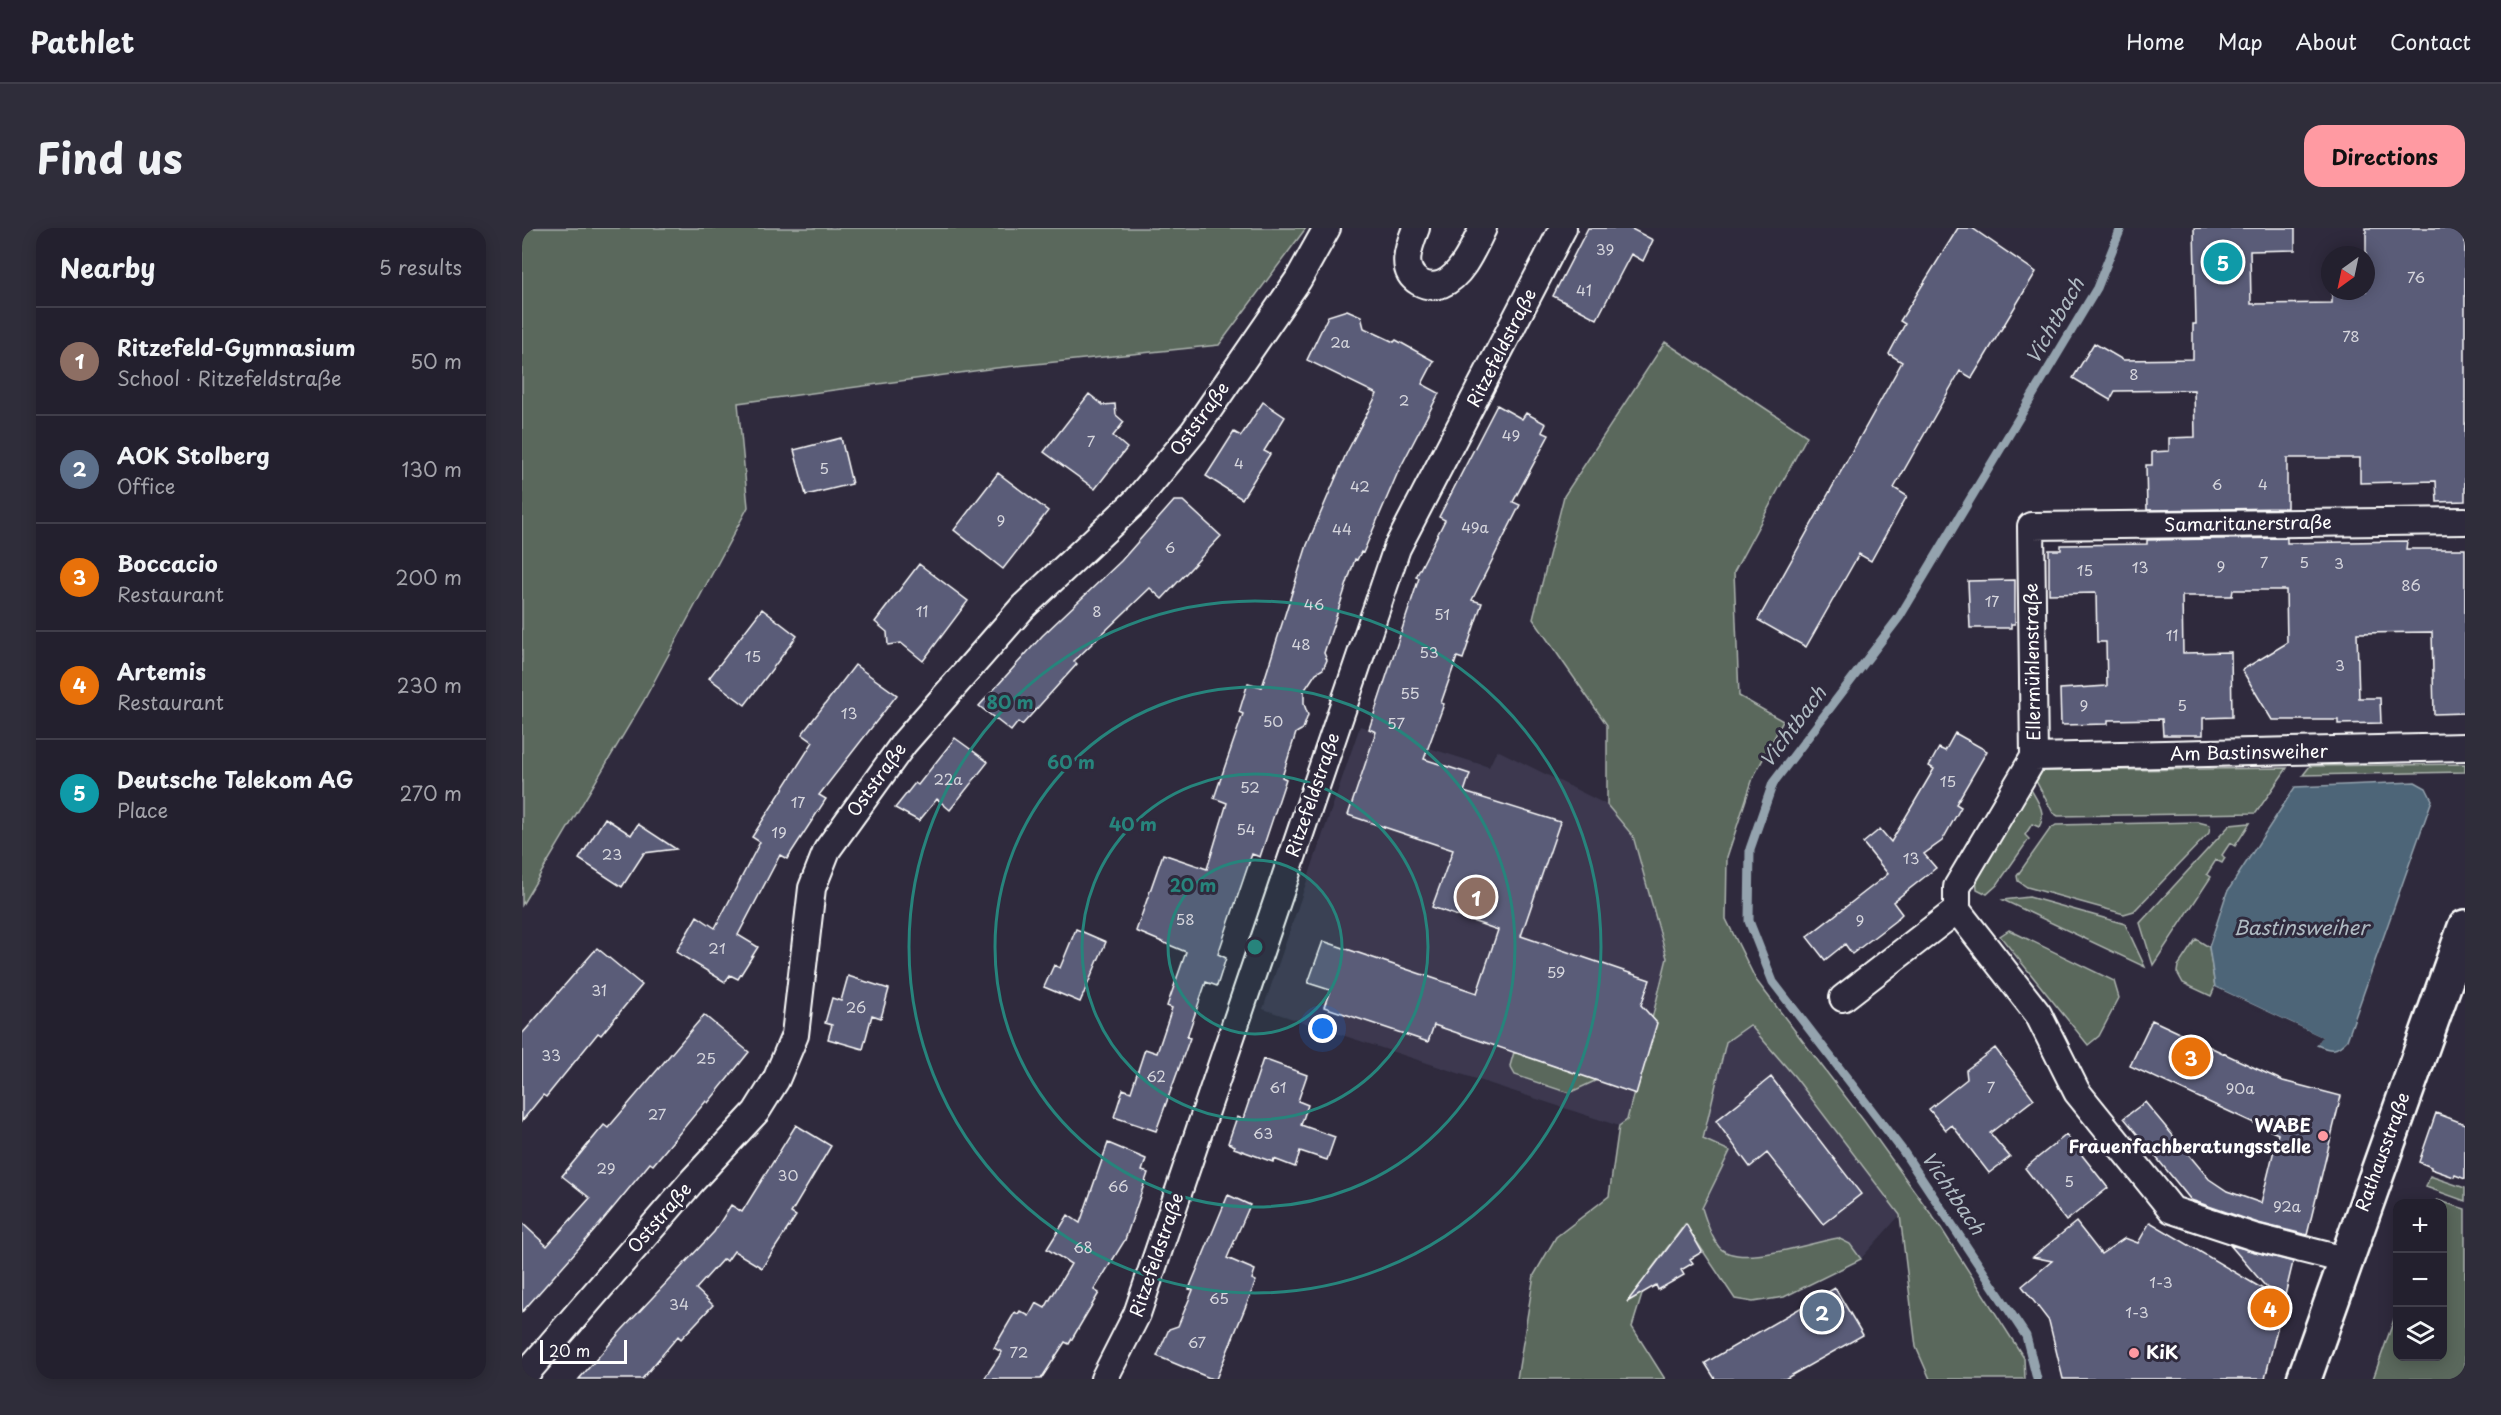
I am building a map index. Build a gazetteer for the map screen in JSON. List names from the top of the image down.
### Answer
{
  "streets": {
    "street": [
      "Ritzefeldstraße",
      "Oststraße",
      "Samaritanerstraße",
      "Ellermühlenstraße",
      "Am Bastinsweiher",
      "Rathausstraße"
    ]
  },
  "crossings": [
    ["Samaritanerstraße", "Ellermühlenstraße"],
    ["Ellermühlenstraße", "Am Bastinsweiher"]
  ],
  "water": ["Vichtbach", "Bastinsweiher"],
  "places": ["WABE Frauenfachberatungsstelle", "KiK"],
  "house_numbers": [
    "39",
    "76",
    "41",
    "78",
    "2a",
    "8",
    "2",
    "49",
    "7",
    "4",
    "5",
    "6",
    "4",
    "42",
    "9",
    "49a",
    "44",
    "6",
    "7",
    "5",
    "3",
    "9",
    "13",
    "15",
    "86",
    "17",
    "46",
    "11",
    "8",
    "51",
    "11",
    "48",
    "53",
    "15",
    "3",
    "55",
    "9",
    "5",
    "13",
    "50",
    "57",
    "22a",
    "15",
    "52",
    "17",
    "54",
    "19",
    "23",
    "13",
    "58",
    "9",
    "21",
    "59",
    "31",
    "26",
    "33",
    "25",
    "62",
    "61",
    "7",
    "90a",
    "27",
    "63",
    "29",
    "30",
    "5",
    "66",
    "92a",
    "68",
    "1-3",
    "65",
    "34",
    "1-3",
    "67",
    "72"
  ],
  "scale_bar": "20 m",
  "north": "bottom left",
  "page": {
    "header": "Pathlet",
    "nav": [
      "Home",
      "Map",
      "About",
      "Contact"
    ],
    "title": "Find us",
    "buttons": "Directions",
    "heading": ["Nearby", "5 results"],
    "pins": [
      "5",
      "1",
      "3",
      "4",
      "2"
    ],
    "list": [
      {
        "mark": "1",
        "name": "Ritzefeld-Gymnasium",
        "note": "School · Ritzefeldstraße",
        "value": "50 m"
      },
      {
        "mark": "2",
        "name": "AOK Stolberg",
        "note": "Office",
        "value": "130 m"
      },
      {
        "mark": "3",
        "name": "Boccacio",
        "note": "Restaurant",
        "value": "200 m"
      },
      {
        "mark": "4",
        "name": "Artemis",
        "note": "Restaurant",
        "value": "230 m"
      },
      {
        "mark": "5",
        "name": "Deutsche Telekom AG",
        "note": "Place",
        "value": "270 m"
      }
    ],
    "map_buttons": ["+", "−"],
    "scale": "20 m"
  },
  "rings": [
    "80 m",
    "60 m",
    "40 m",
    "20 m"
  ]
}
